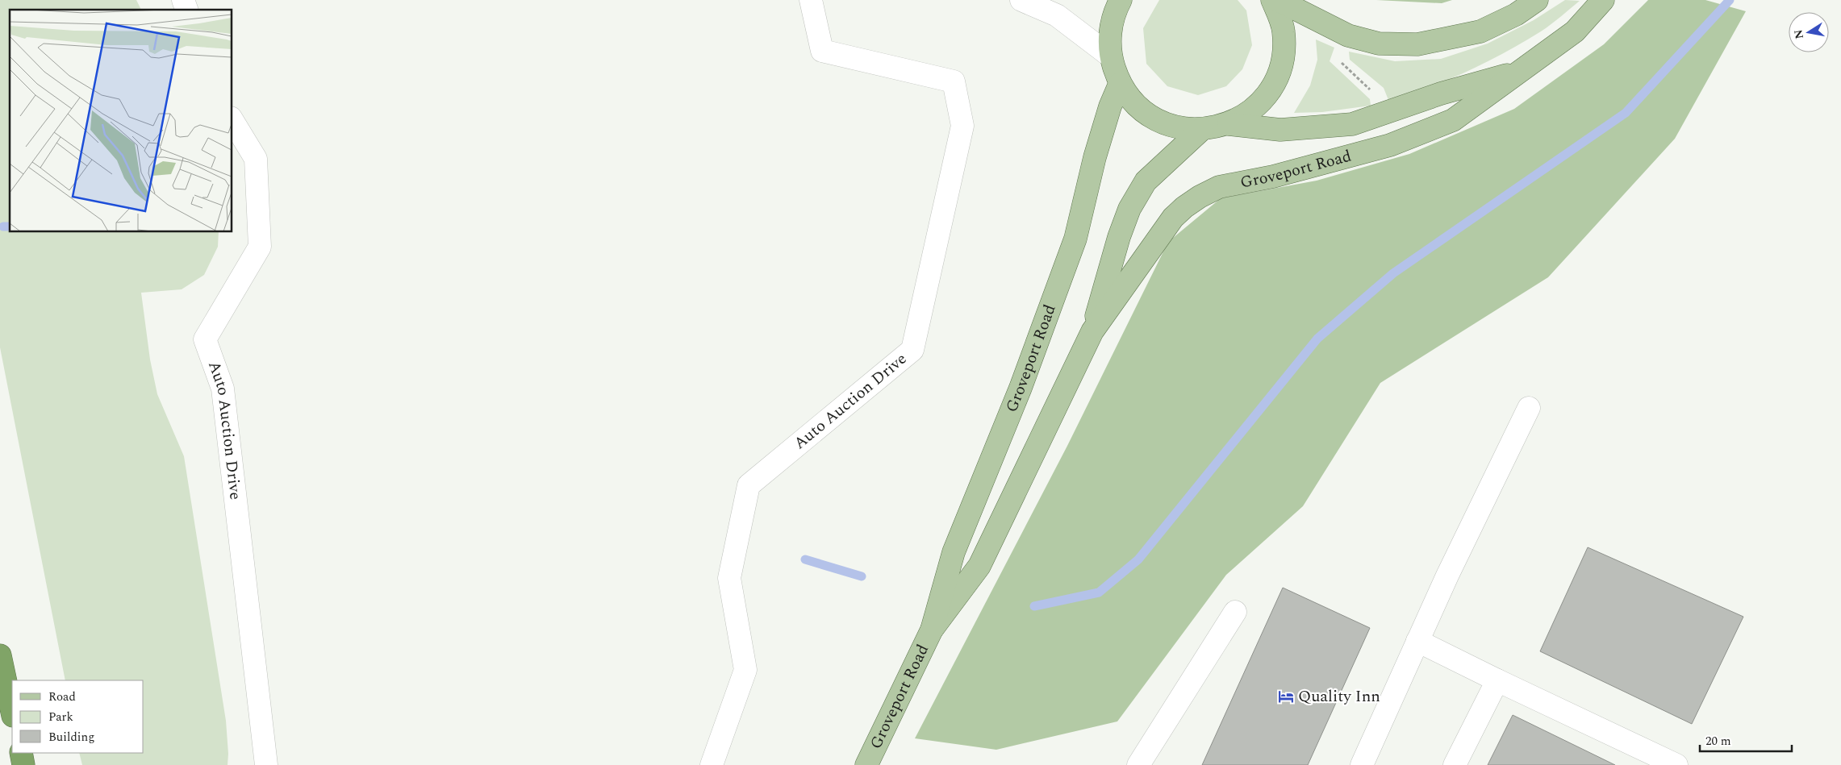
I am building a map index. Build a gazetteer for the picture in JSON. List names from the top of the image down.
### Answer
{
  "streets": {
    "main road": ["Groveport Road"],
    "lane": ["Auto Auction Drive"]
  },
  "places": {
    "hotel": ["Quality Inn"]
  },
  "legend": ["Road", "Park", "Building"],
  "scale_bar": "20 m",
  "north": "left"
}
